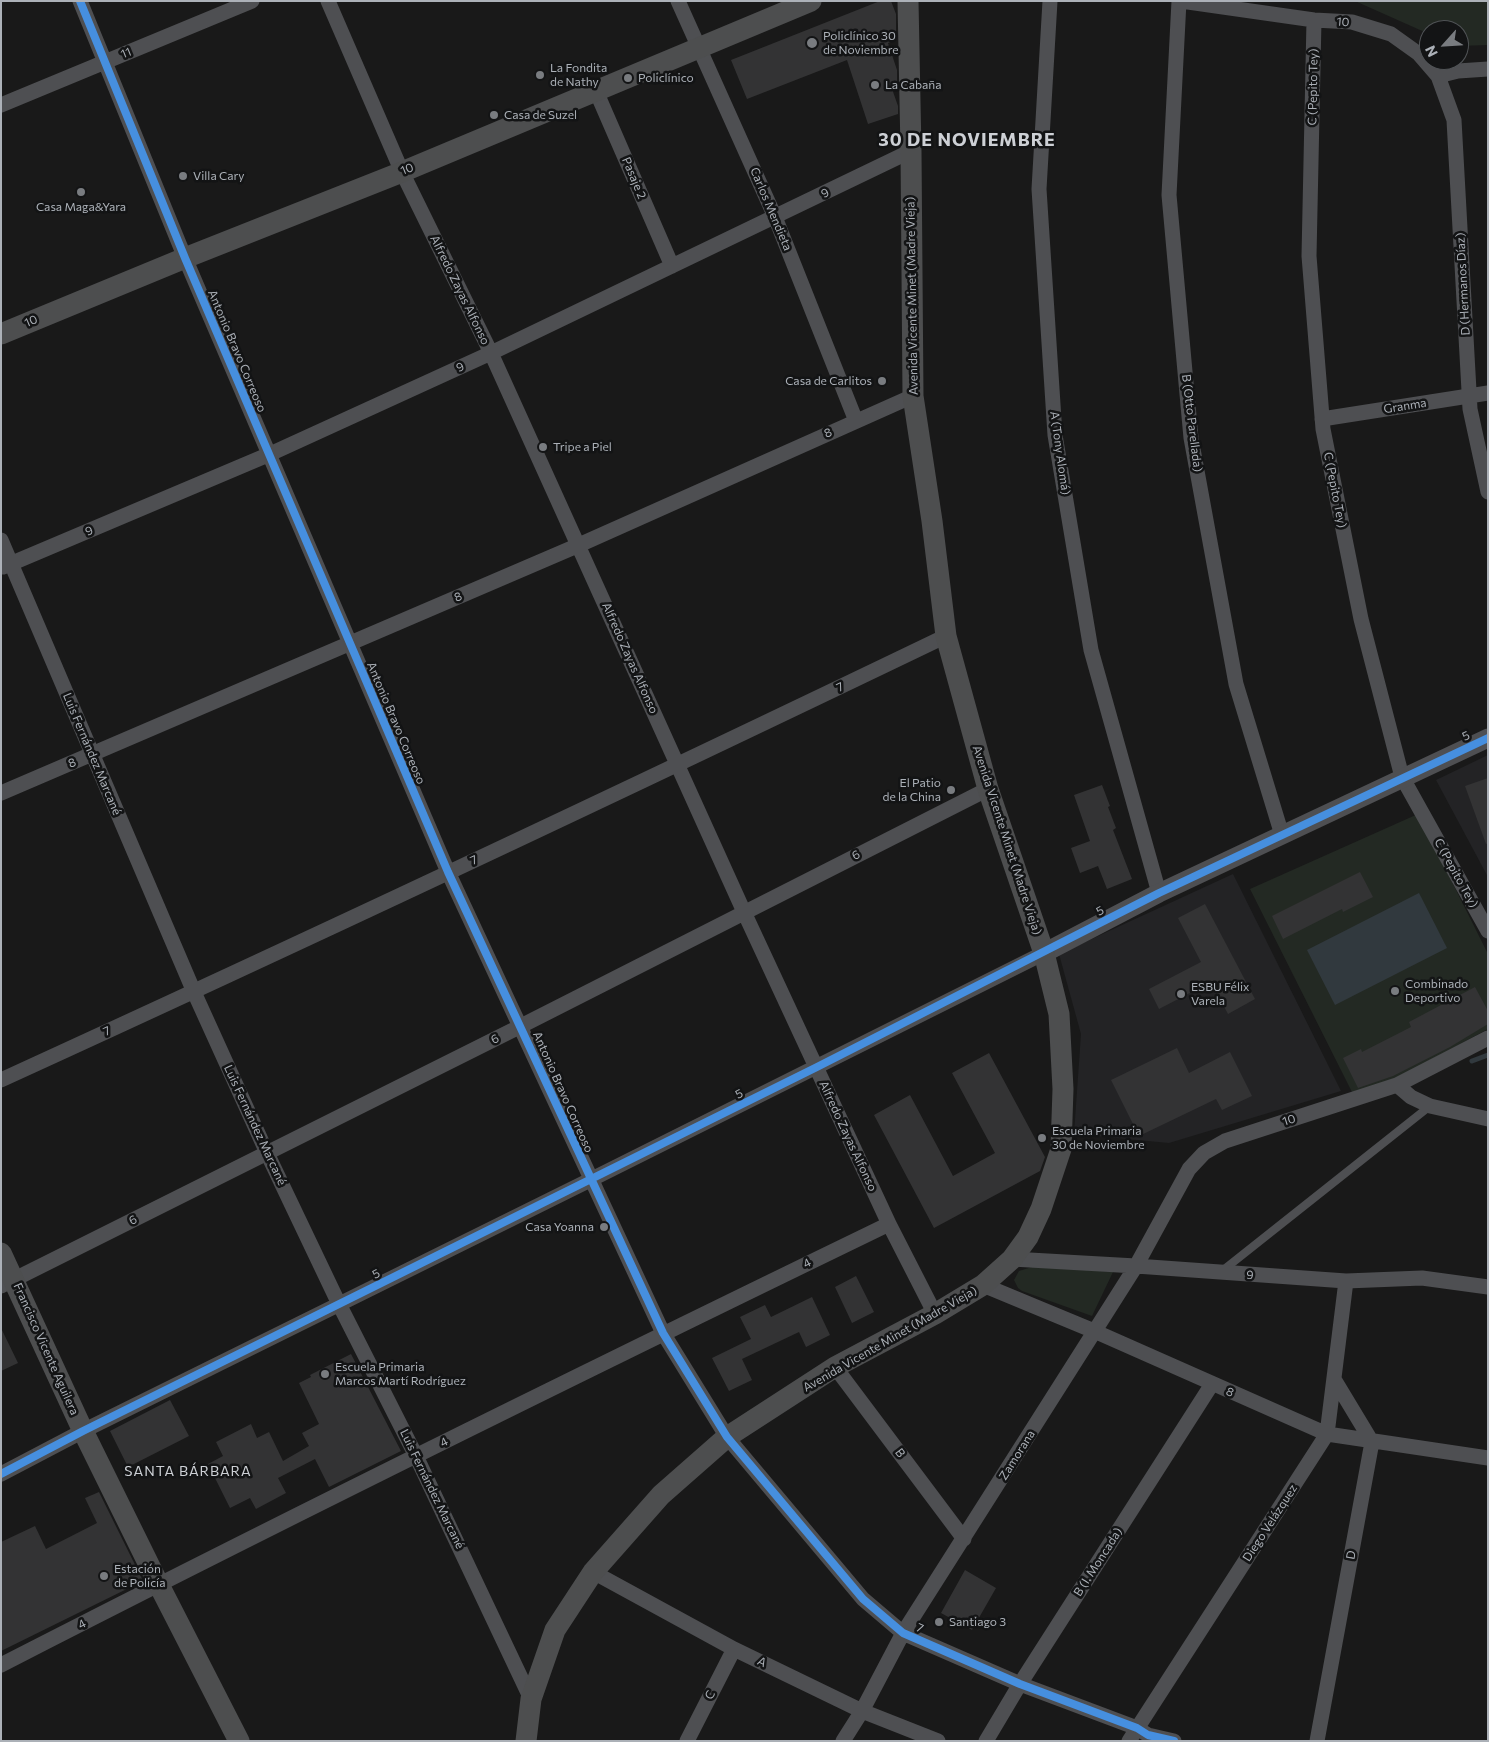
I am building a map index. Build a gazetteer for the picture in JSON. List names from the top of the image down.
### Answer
{
  "streets": {
    "main road": ["10", "Avenida Vicente Minet (Madre Vieja)", "Francisco Vicente Aguilera"],
    "street": [
      "11",
      "C (Pepito Tey)",
      "Pasaje 2",
      "9",
      "Carlos Mendieta",
      "D (Hermanos Díaz)",
      "Alfredo Zayas Alfonso",
      "Antonio Bravo Correoso",
      "Granma",
      "B (Otto Parellada)",
      "8",
      "A (Tony Alomá)",
      "7",
      "5",
      "Luis Fernández Marcané",
      "6",
      "4",
      "B",
      "Zamorana",
      "Diego Velázquez",
      "D",
      "B (I. Moncada)",
      "A",
      "C"
    ]
  },
  "crossings": [
    ["10", "C (Pepito Tey)"],
    ["10", "Pasaje 2"],
    ["10", "Carlos Mendieta"],
    ["10", "D (Hermanos Díaz)"],
    ["10", "Alfredo Zayas Alfonso"],
    ["10", "Antonio Bravo Correoso"],
    ["10", "B (Otto Parellada)"],
    ["10", "Zamorana"],
    ["11", "Antonio Bravo Correoso"],
    ["C (Pepito Tey)", "Granma"],
    ["C (Pepito Tey)", "5"],
    ["Pasaje 2", "9"],
    ["9", "Carlos Mendieta"],
    ["9", "Alfredo Zayas Alfonso"],
    ["9", "Avenida Vicente Minet (Madre Vieja)"],
    ["9", "Antonio Bravo Correoso"],
    ["9", "Luis Fernández Marcané"],
    ["9", "Zamorana"],
    ["9", "Diego Velázquez"],
    ["Carlos Mendieta", "8"],
    ["D (Hermanos Díaz)", "Granma"],
    ["Alfredo Zayas Alfonso", "Avenida Vicente Minet (Madre Vieja)"],
    ["Alfredo Zayas Alfonso", "8"],
    ["Alfredo Zayas Alfonso", "7"],
    ["Alfredo Zayas Alfonso", "5"],
    ["Alfredo Zayas Alfonso", "6"],
    ["Alfredo Zayas Alfonso", "4"],
    ["Avenida Vicente Minet (Madre Vieja)", "Antonio Bravo Correoso"],
    ["Avenida Vicente Minet (Madre Vieja)", "8"],
    ["Avenida Vicente Minet (Madre Vieja)", "7"],
    ["Avenida Vicente Minet (Madre Vieja)", "5"],
    ["Avenida Vicente Minet (Madre Vieja)", "Luis Fernández Marcané"],
    ["Avenida Vicente Minet (Madre Vieja)", "6"],
    ["Avenida Vicente Minet (Madre Vieja)", "B"],
    ["Avenida Vicente Minet (Madre Vieja)", "A"],
    ["Antonio Bravo Correoso", "8"],
    ["Antonio Bravo Correoso", "7"],
    ["Antonio Bravo Correoso", "5"],
    ["Antonio Bravo Correoso", "6"],
    ["Antonio Bravo Correoso", "4"],
    ["B (Otto Parellada)", "5"],
    ["8", "Luis Fernández Marcané"],
    ["8", "Zamorana"],
    ["8", "Diego Velázquez"],
    ["8", "D"],
    ["8", "B (I. Moncada)"],
    ["A (Tony Alomá)", "5"],
    ["7", "Luis Fernández Marcané"],
    ["7", "Zamorana"],
    ["7", "Diego Velázquez"],
    ["7", "B (I. Moncada)"],
    ["5", "Luis Fernández Marcané"],
    ["5", "Francisco Vicente Aguilera"],
    ["Luis Fernández Marcané", "6"],
    ["Luis Fernández Marcané", "4"],
    ["6", "Francisco Vicente Aguilera"],
    ["4", "Francisco Vicente Aguilera"],
    ["B", "Zamorana"],
    ["Zamorana", "A"],
    ["A", "C"]
  ],
  "districts": ["30 DE NOVIEMBRE", "SANTA BÁRBARA"],
  "places": [
    "Policlínico 30 de Noviembre",
    "La Fondita de Nathy",
    "Policlínico",
    "La Cabaña",
    "Casa de Suzel",
    "Villa Cary",
    "Casa Maga&Yara",
    "Casa de Carlitos",
    "Tripe a Piel",
    "El Patio de la China",
    "Combinado Deportivo",
    "ESBU Félix Varela",
    "Escuela Primaria 30 de Noviembre",
    "Casa Yoanna",
    "Escuela Primaria Marcos Martí Rodríguez",
    "Estación de Policía",
    "Santiago 3"
  ],
  "north": "bottom left"
}
